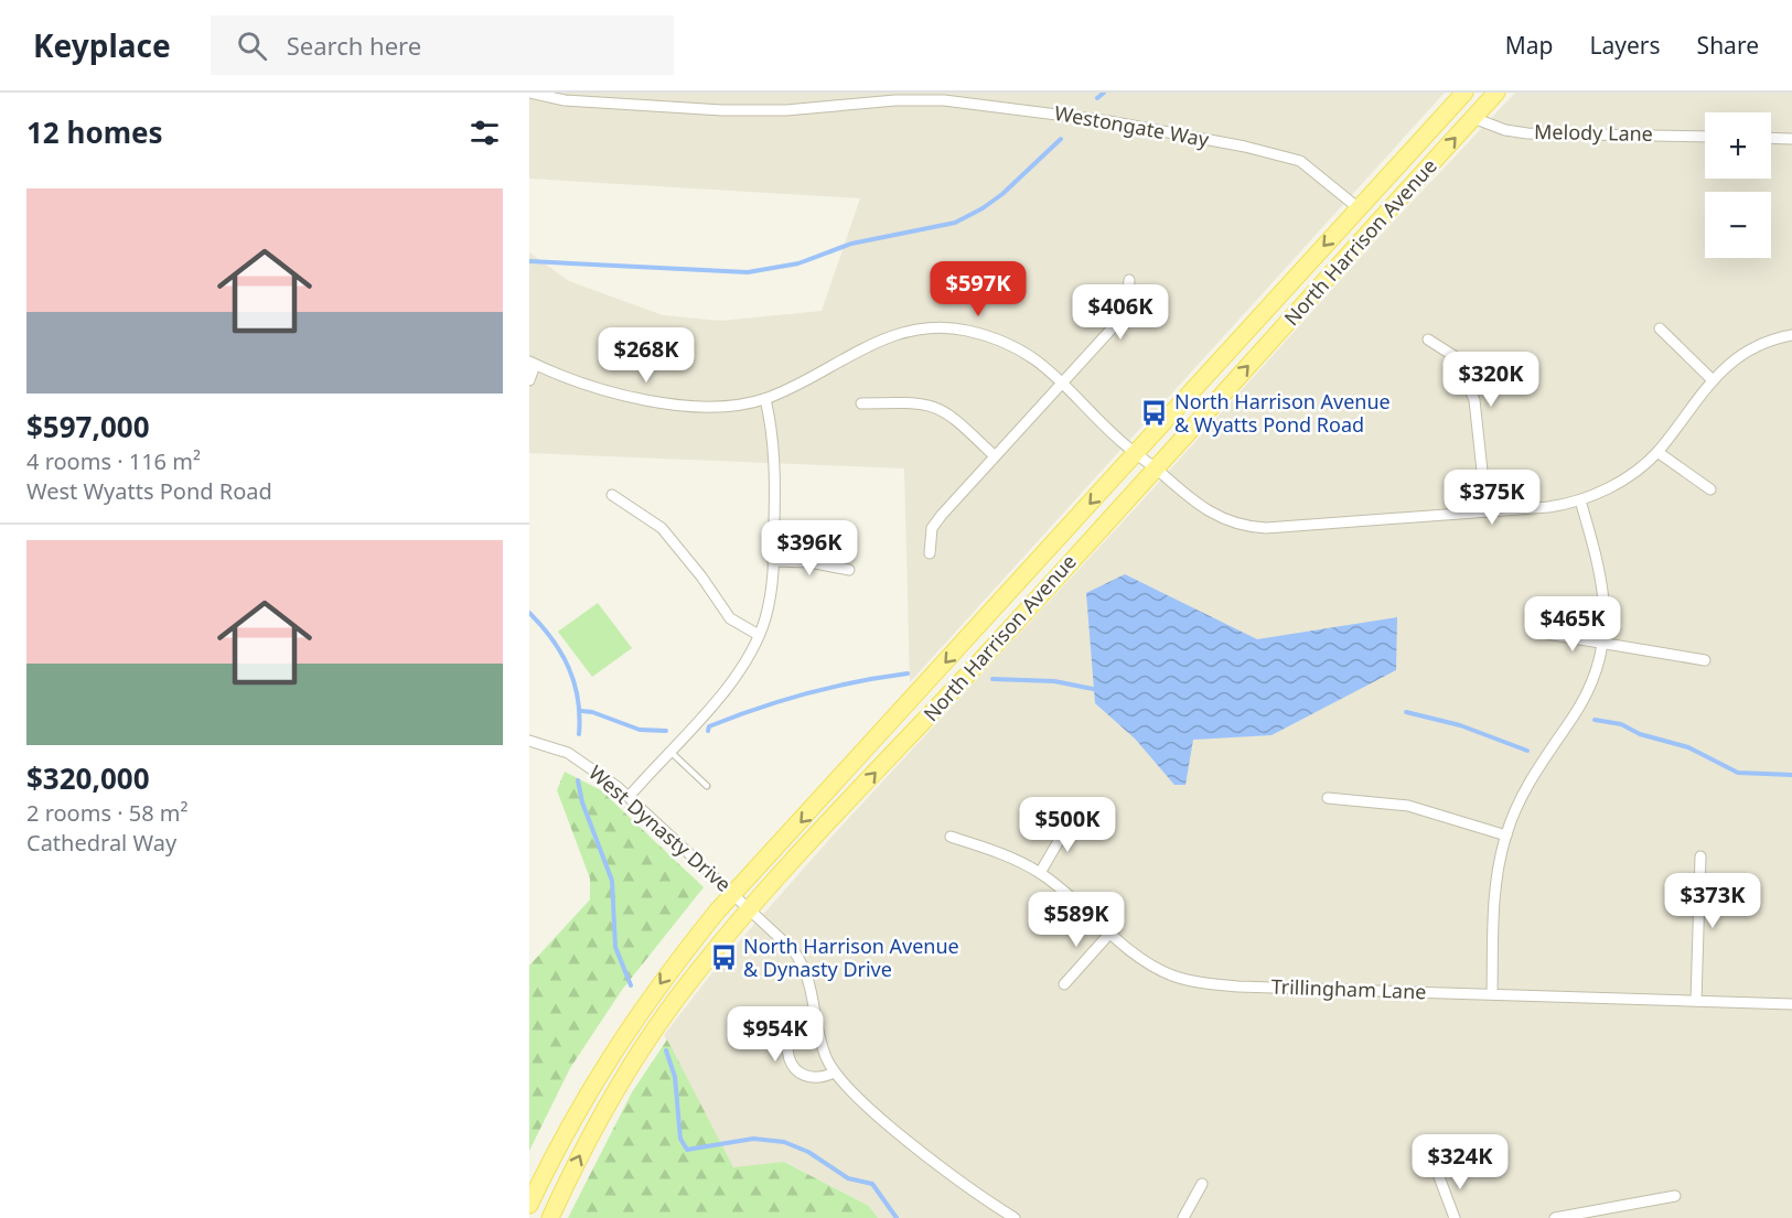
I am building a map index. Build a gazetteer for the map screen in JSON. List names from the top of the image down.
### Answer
{
  "streets": {
    "main road": ["North Harrison Avenue"],
    "street": [
      "Westongate Way",
      "Melody Lane",
      "West Dynasty Drive",
      "Trillingham Lane"
    ]
  },
  "crossings": [
    ["Westongate Way", "North Harrison Avenue"],
    ["Melody Lane", "North Harrison Avenue"],
    ["North Harrison Avenue", "West Dynasty Drive"]
  ],
  "places": {
    "bus stop": ["North Harrison Avenue & Wyatts Pond Road", "North Harrison Avenue & Dynasty Drive"]
  },
  "page": {
    "header": "Keyplace",
    "search": "Search here",
    "nav": ["Map", "Layers", "Share"],
    "heading": "12 homes",
    "map_buttons": ["+", "−"],
    "list": [
      {
        "name": "$597,000",
        "note": "4 rooms · 116 m² · West Wyatts Pond Road"
      },
      {
        "name": "$320,000",
        "note": "2 rooms · 58 m² · Cathedral Way"
      }
    ],
    "price": [
      "$597K",
      "$406K",
      "$268K",
      "$320K",
      "$375K",
      "$396K",
      "$465K",
      "$500K",
      "$373K",
      "$589K",
      "$954K",
      "$324K"
    ]
  }
}
